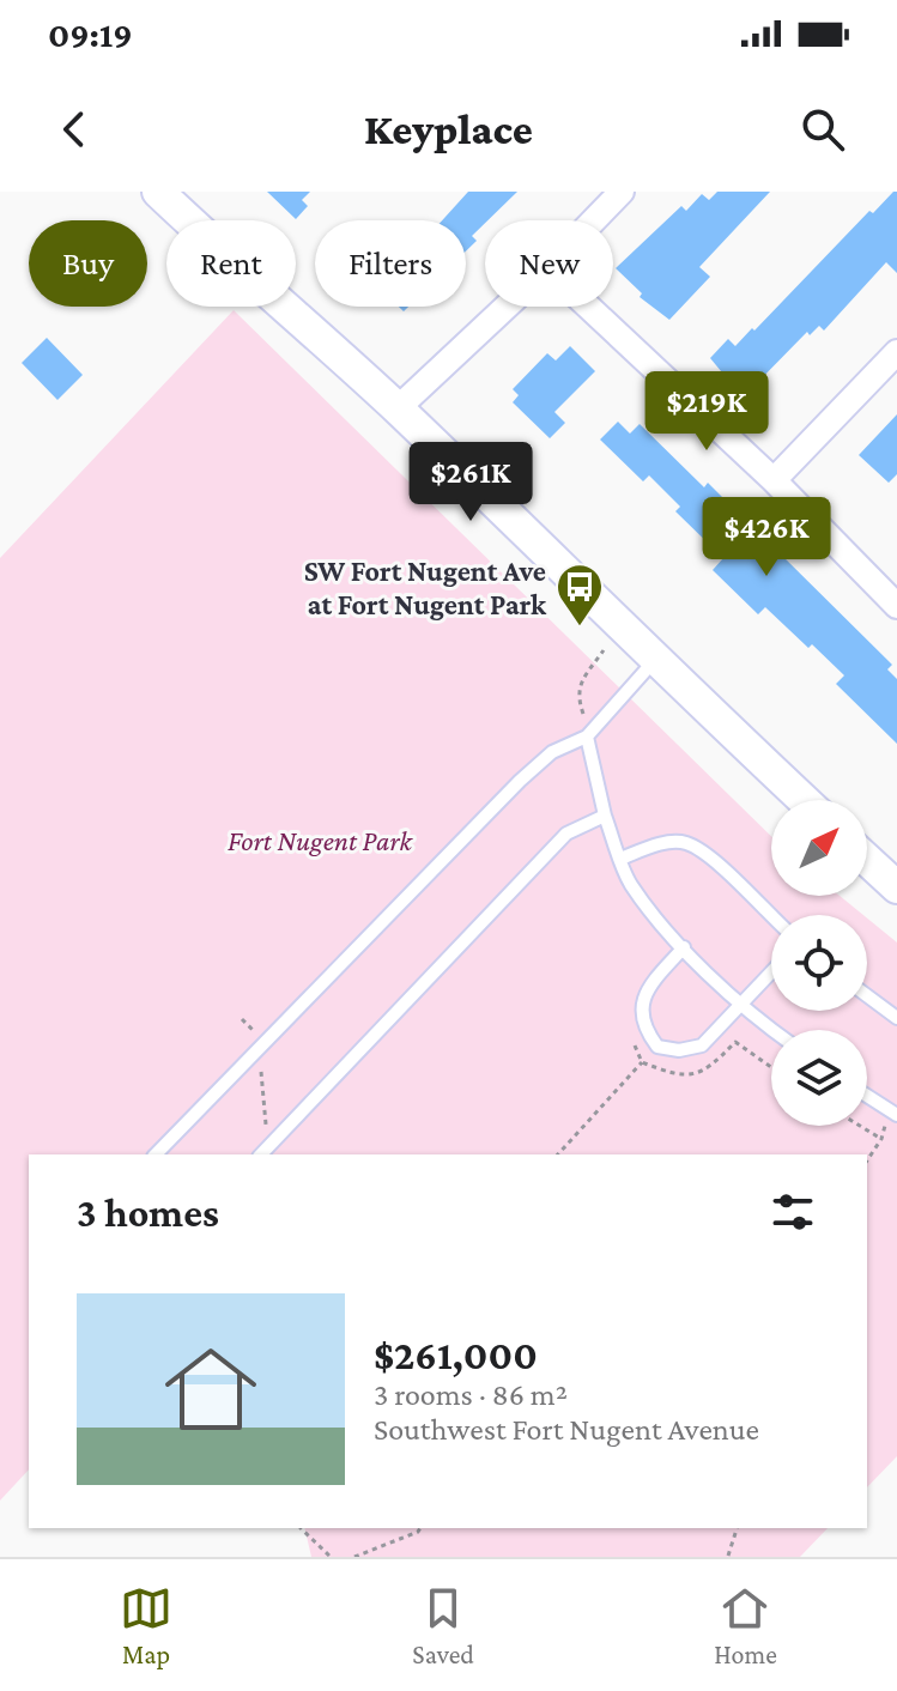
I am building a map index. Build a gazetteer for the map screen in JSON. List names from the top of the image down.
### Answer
{
  "parks": ["Fort Nugent Park"],
  "places": {
    "bus stop": ["SW Fort Nugent Ave at Fort Nugent Park"]
  },
  "north": "top right",
  "page": {
    "status": "09:19",
    "header": "Keyplace",
    "chip": [
      "Buy",
      "Rent",
      "Filters",
      "New"
    ],
    "price": ["$219K", "$261K", "$426K"],
    "heading": "3 homes",
    "list": [
      {
        "name": "$261,000",
        "note": "3 rooms · 86 m² · Southwest Fort Nugent Avenue"
      }
    ],
    "tabs": ["Map", "Saved", "Home"]
  }
}
